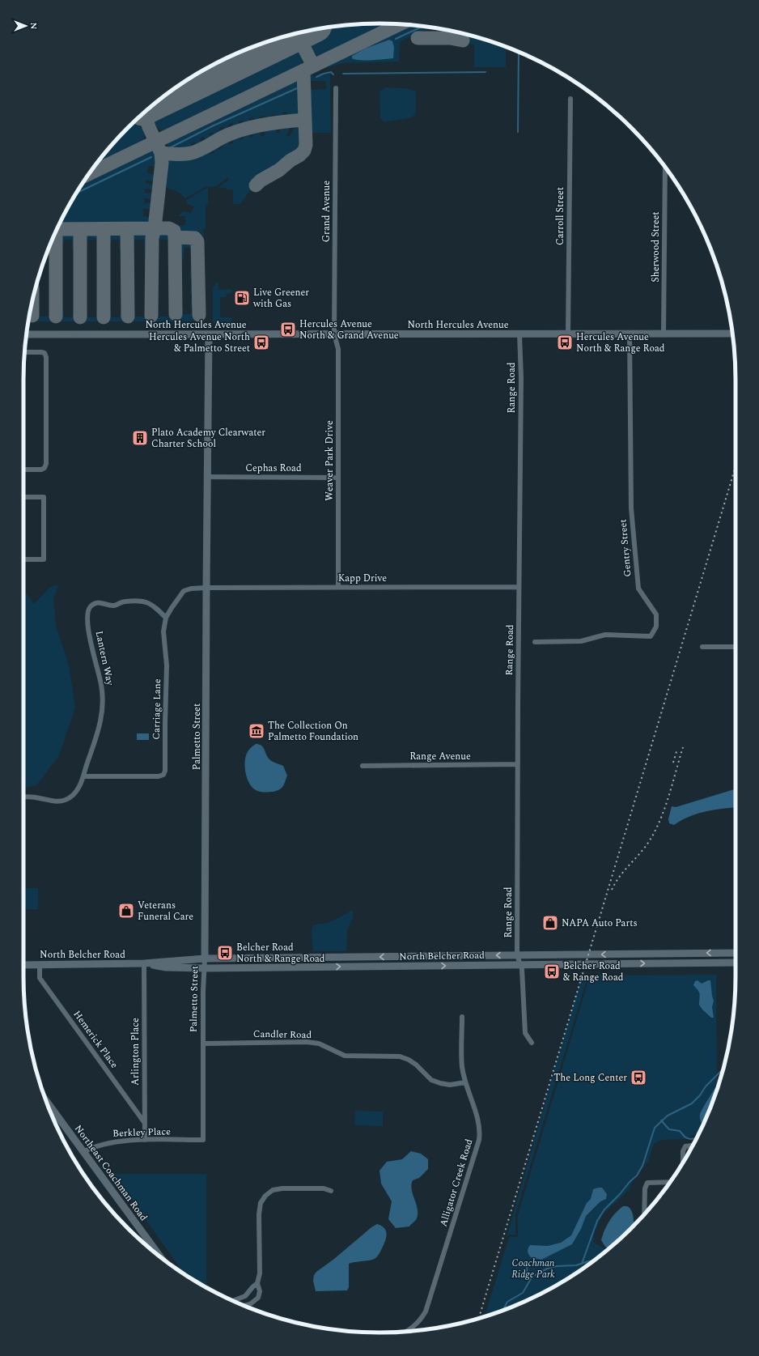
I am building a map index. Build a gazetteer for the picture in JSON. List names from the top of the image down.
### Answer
{
  "streets": {
    "main road": [
      "North Hercules Avenue",
      "Palmetto Street",
      "North Belcher Road",
      "Northeast Coachman Road"
    ],
    "street": [
      "Grand Avenue",
      "Carroll Street",
      "Sherwood Street",
      "Range Road",
      "Weaver Park Drive",
      "Cephas Road",
      "Gentry Street",
      "Kapp Drive",
      "Lantern Way",
      "Carriage Lane",
      "Range Avenue",
      "Candler Road",
      "Hemerick Place",
      "Arlington Place",
      "Berkley Place",
      "Alligator Creek Road"
    ]
  },
  "crossings": [
    ["Grand Avenue", "North Hercules Avenue"],
    ["Grand Avenue", "Weaver Park Drive"],
    ["Carroll Street", "North Hercules Avenue"],
    ["Sherwood Street", "North Hercules Avenue"],
    ["North Hercules Avenue", "Range Road"],
    ["North Hercules Avenue", "Weaver Park Drive"],
    ["North Hercules Avenue", "Gentry Street"],
    ["North Hercules Avenue", "Palmetto Street"],
    ["Range Road", "Kapp Drive"],
    ["Range Road", "Range Avenue"],
    ["Range Road", "North Belcher Road"],
    ["Weaver Park Drive", "Cephas Road"],
    ["Weaver Park Drive", "Kapp Drive"],
    ["Cephas Road", "Palmetto Street"],
    ["Kapp Drive", "Carriage Lane"],
    ["Kapp Drive", "Palmetto Street"],
    ["Lantern Way", "Carriage Lane"],
    ["Carriage Lane", "Palmetto Street"],
    ["Palmetto Street", "North Belcher Road"],
    ["Palmetto Street", "Candler Road"],
    ["Palmetto Street", "Berkley Place"],
    ["North Belcher Road", "Hemerick Place"],
    ["North Belcher Road", "Arlington Place"],
    ["Candler Road", "Alligator Creek Road"],
    ["Hemerick Place", "Arlington Place"],
    ["Arlington Place", "Berkley Place"],
    ["Berkley Place", "Northeast Coachman Road"]
  ],
  "parks": ["Coachman Ridge Park"],
  "places": {
    "fuel station": ["Live Greener with Gas"],
    "bus stop": [
      "Hercules Avenue North & Grand Avenue",
      "Hercules Avenue North & Palmetto Street",
      "Hercules Avenue North & Range Road",
      "Belcher Road North & Range Road",
      "Belcher Road & Range Road",
      "The Long Center"
    ],
    "building": ["Plato Academy Clearwater Charter School"],
    "museum": ["The Collection On Palmetto Foundation"],
    "shop": ["Veterans Funeral Care", "NAPA Auto Parts"]
  },
  "north": "right"
}
